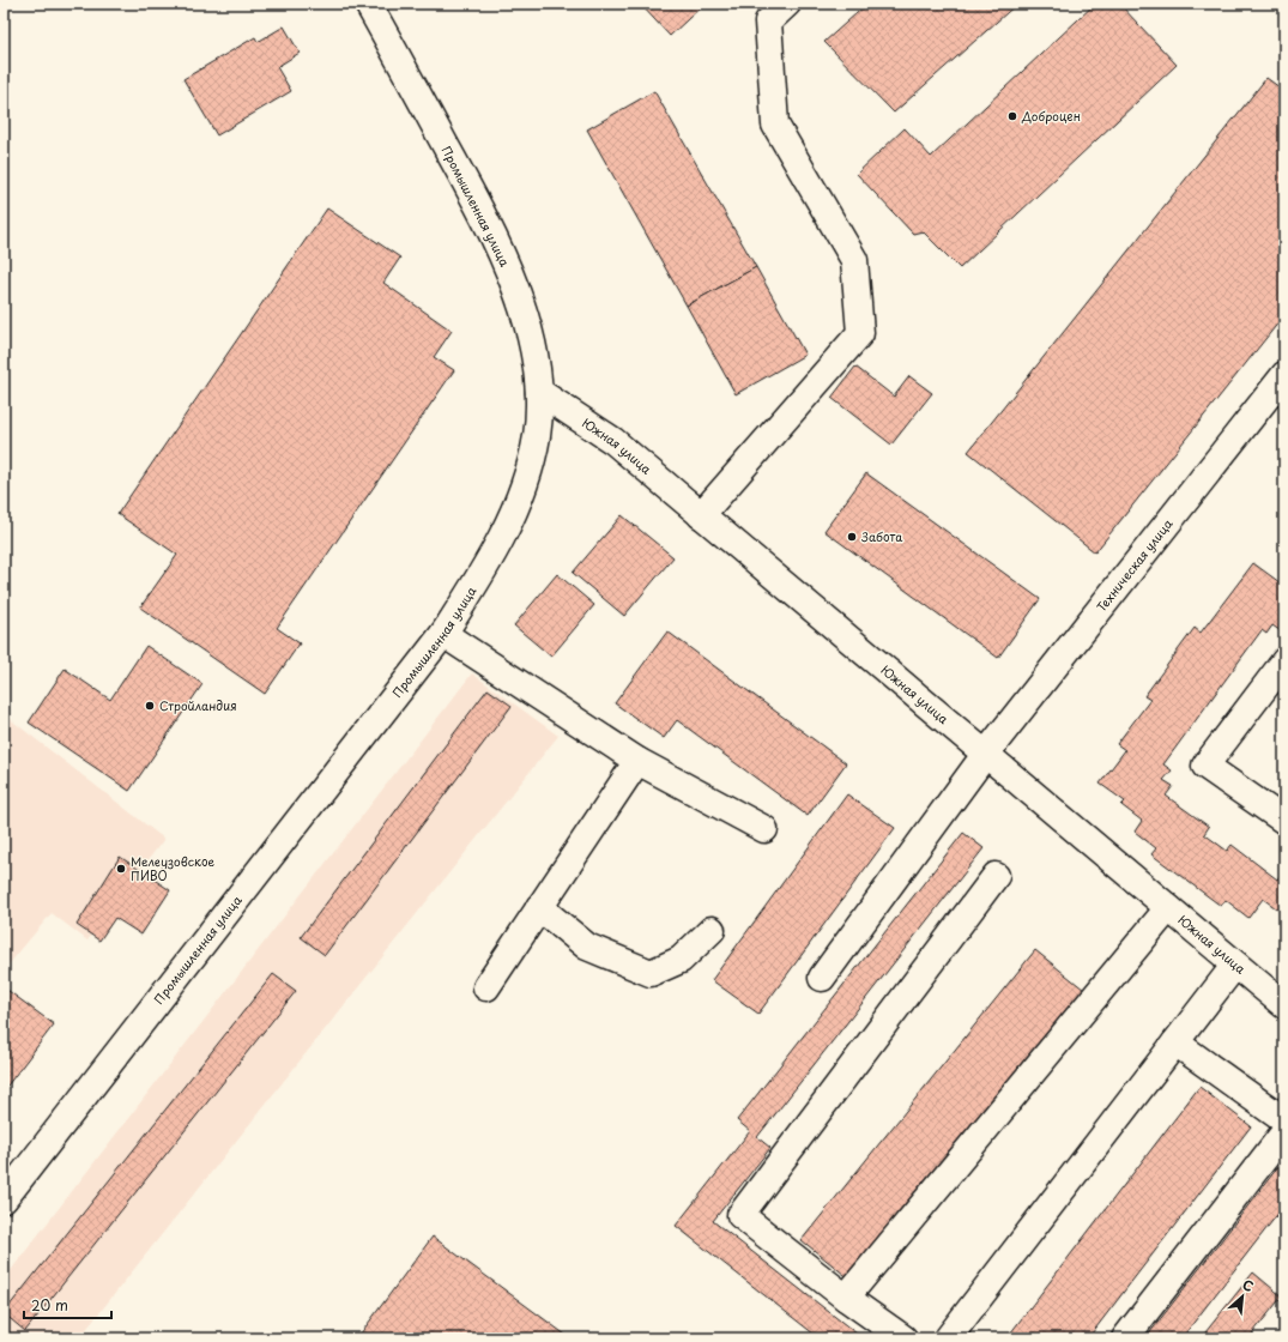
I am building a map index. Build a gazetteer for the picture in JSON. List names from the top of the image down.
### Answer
{
  "streets": {
    "street": ["Промышленная улица", "Южная улица", "Техническая улица"]
  },
  "crossings": [
    ["Промышленная улица", "Южная улица"],
    ["Южная улица", "Техническая улица"]
  ],
  "places": [
    "Доброцен",
    "Забота",
    "Стройландия",
    "Мелеузовское ПИВО"
  ],
  "scale_bar": "20 m",
  "north": "top right"
}
